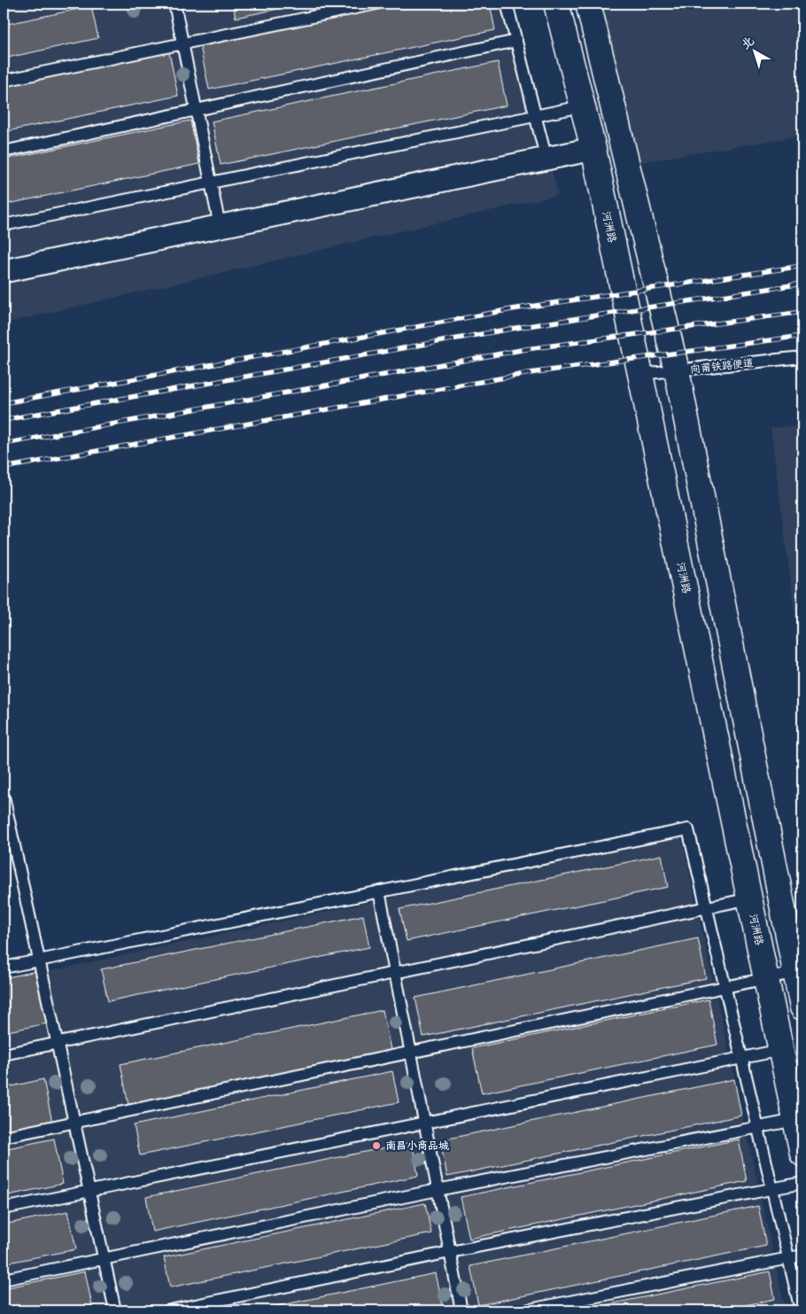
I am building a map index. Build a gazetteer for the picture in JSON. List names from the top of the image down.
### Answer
{
  "streets": {
    "main road": ["河洲路"],
    "lane": ["向莆铁路便道"]
  },
  "crossings": [
    ["河洲路", "向莆铁路便道"]
  ],
  "places": ["南昌小商品城"],
  "north": "top left"
}
